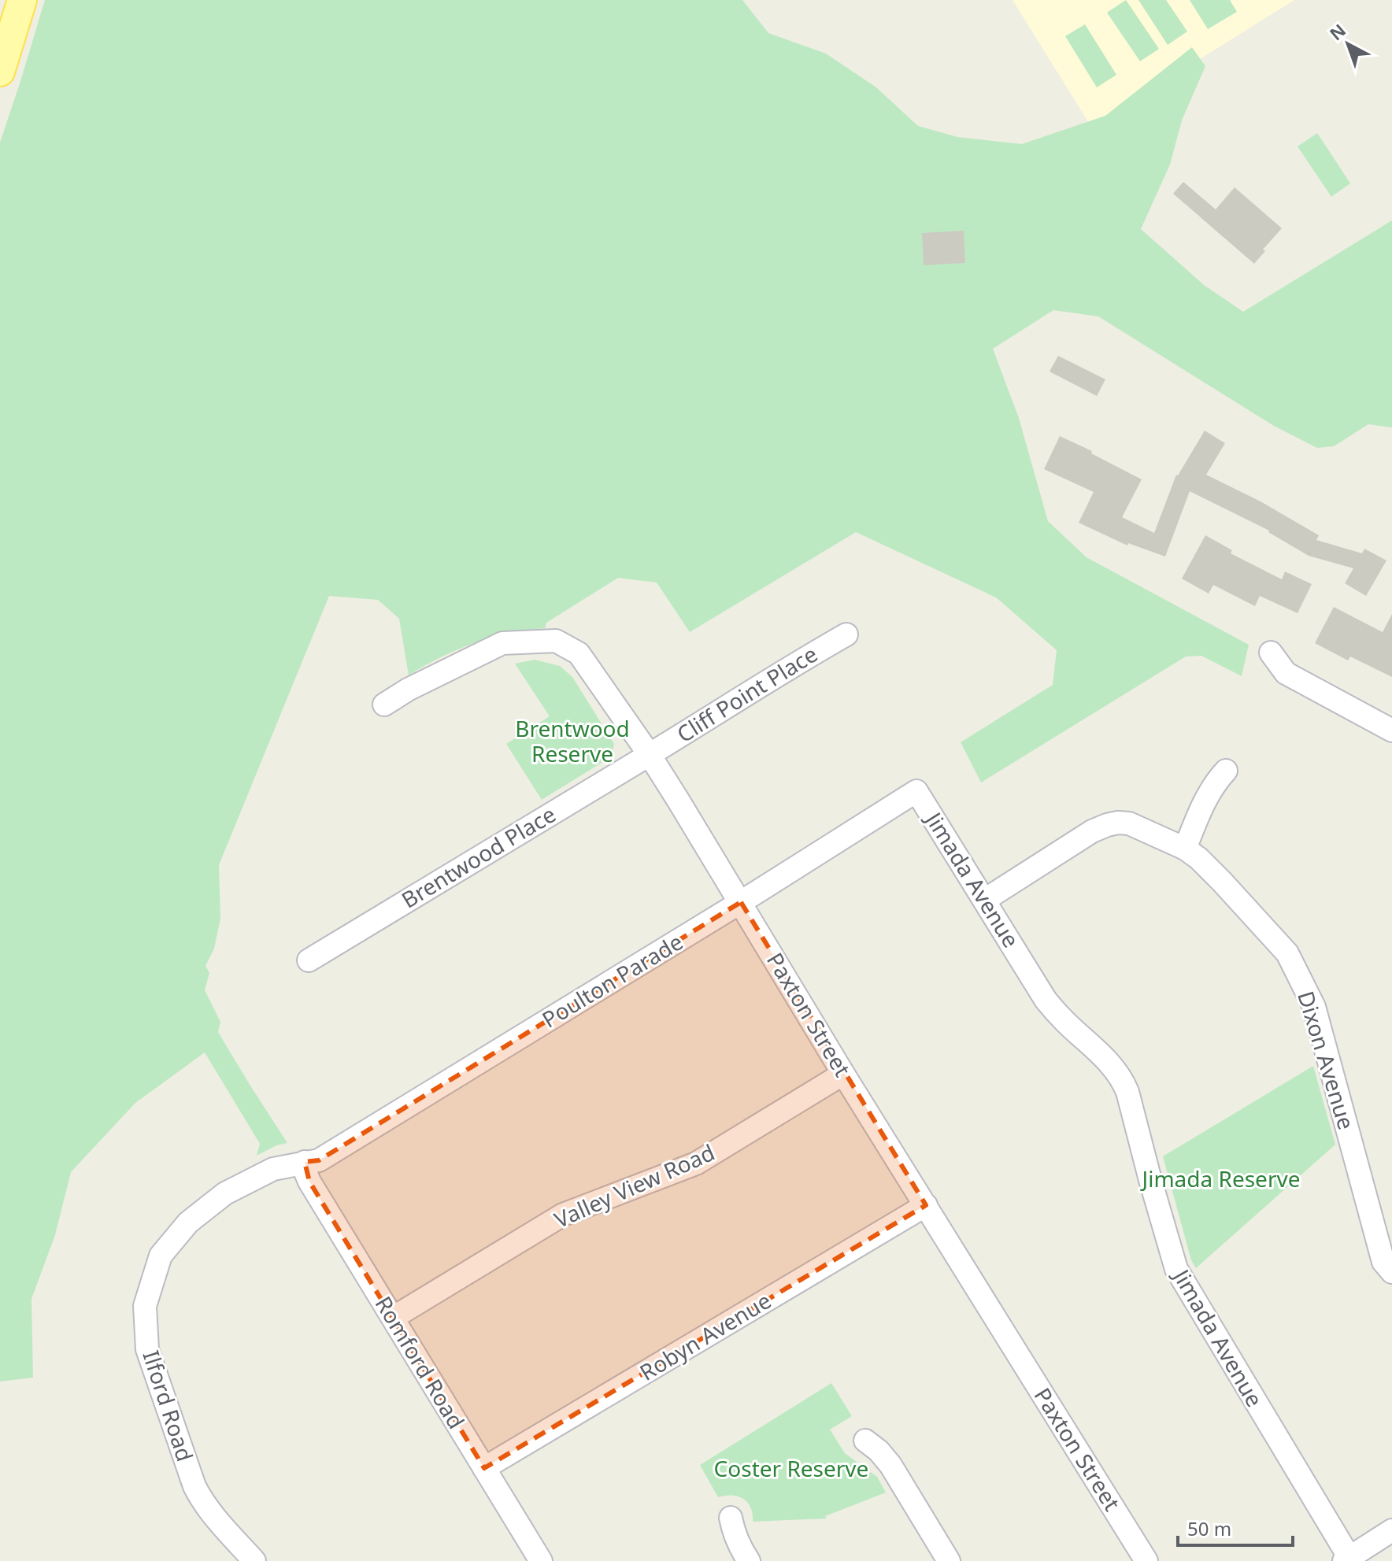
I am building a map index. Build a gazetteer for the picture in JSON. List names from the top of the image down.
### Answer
{
  "streets": {
    "street": [
      "Cliff Point Place",
      "Brentwood Place",
      "Jimada Avenue",
      "Poulton Parade",
      "Paxton Street",
      "Dixon Avenue",
      "Valley View Road",
      "Robyn Avenue",
      "Romford Road",
      "Ilford Road"
    ]
  },
  "crossings": [
    ["Cliff Point Place", "Brentwood Place"],
    ["Cliff Point Place", "Paxton Street"],
    ["Brentwood Place", "Paxton Street"],
    ["Jimada Avenue", "Poulton Parade"],
    ["Jimada Avenue", "Dixon Avenue"],
    ["Poulton Parade", "Paxton Street"],
    ["Poulton Parade", "Romford Road"],
    ["Poulton Parade", "Ilford Road"],
    ["Paxton Street", "Valley View Road"],
    ["Paxton Street", "Robyn Avenue"],
    ["Valley View Road", "Romford Road"],
    ["Robyn Avenue", "Romford Road"],
    ["Romford Road", "Ilford Road"]
  ],
  "parks": ["Brentwood Reserve", "Jimada Reserve", "Coster Reserve"],
  "scale_bar": "50 m",
  "north": "top left"
}
